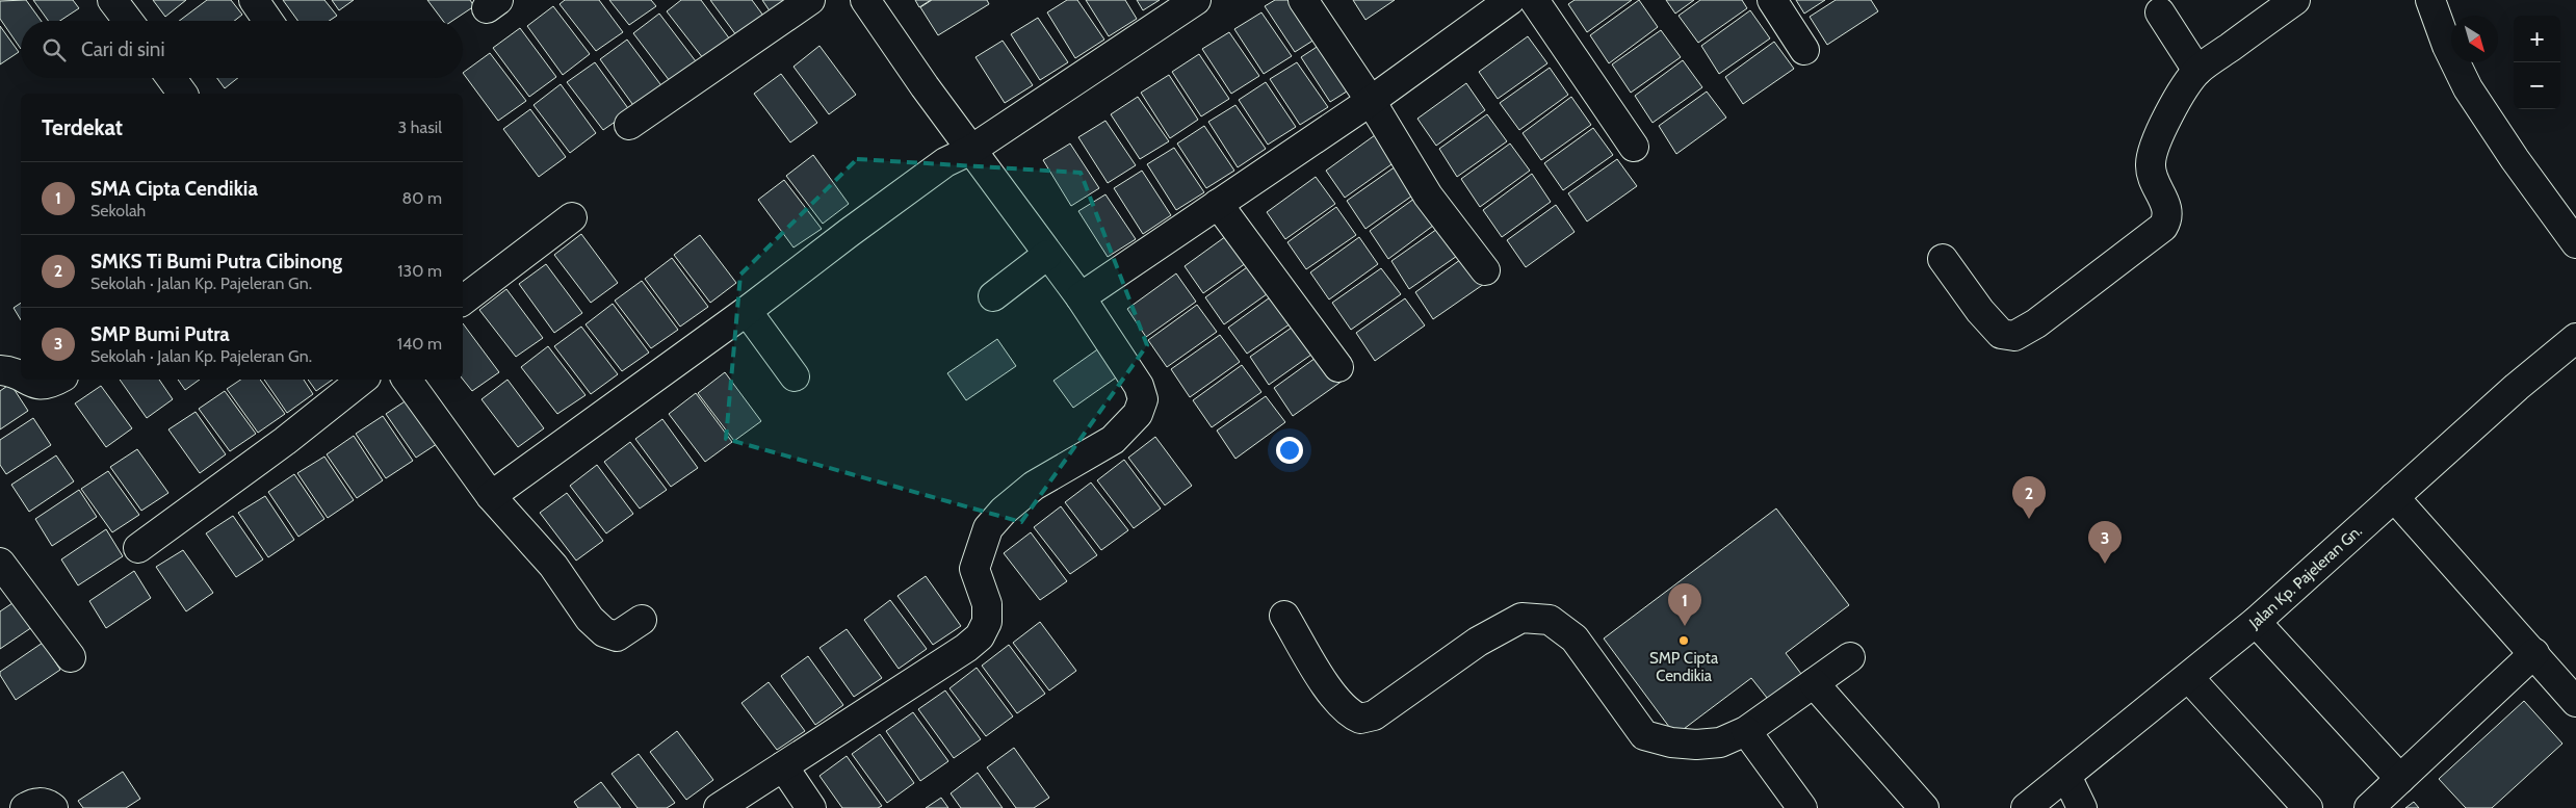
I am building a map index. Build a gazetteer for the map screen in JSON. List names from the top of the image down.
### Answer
{
  "streets": {
    "street": ["Jalan Kp. Pajeleran Gn."]
  },
  "places": ["SMP Cipta Cendikia"],
  "north": "bottom right",
  "page": {
    "map_buttons": ["+", "−"],
    "search": "Cari di sini",
    "heading": ["Terdekat", "3 hasil"],
    "list": [
      {
        "mark": "1",
        "name": "SMA Cipta Cendikia",
        "note": "Sekolah",
        "value": "80 m"
      },
      {
        "mark": "2",
        "name": "SMKS Ti Bumi Putra Cibinong",
        "note": "Sekolah · Jalan Kp. Pajeleran Gn.",
        "value": "130 m"
      },
      {
        "mark": "3",
        "name": "SMP Bumi Putra",
        "note": "Sekolah · Jalan Kp. Pajeleran Gn.",
        "value": "140 m"
      }
    ],
    "pins": ["2", "3", "1"]
  }
}
